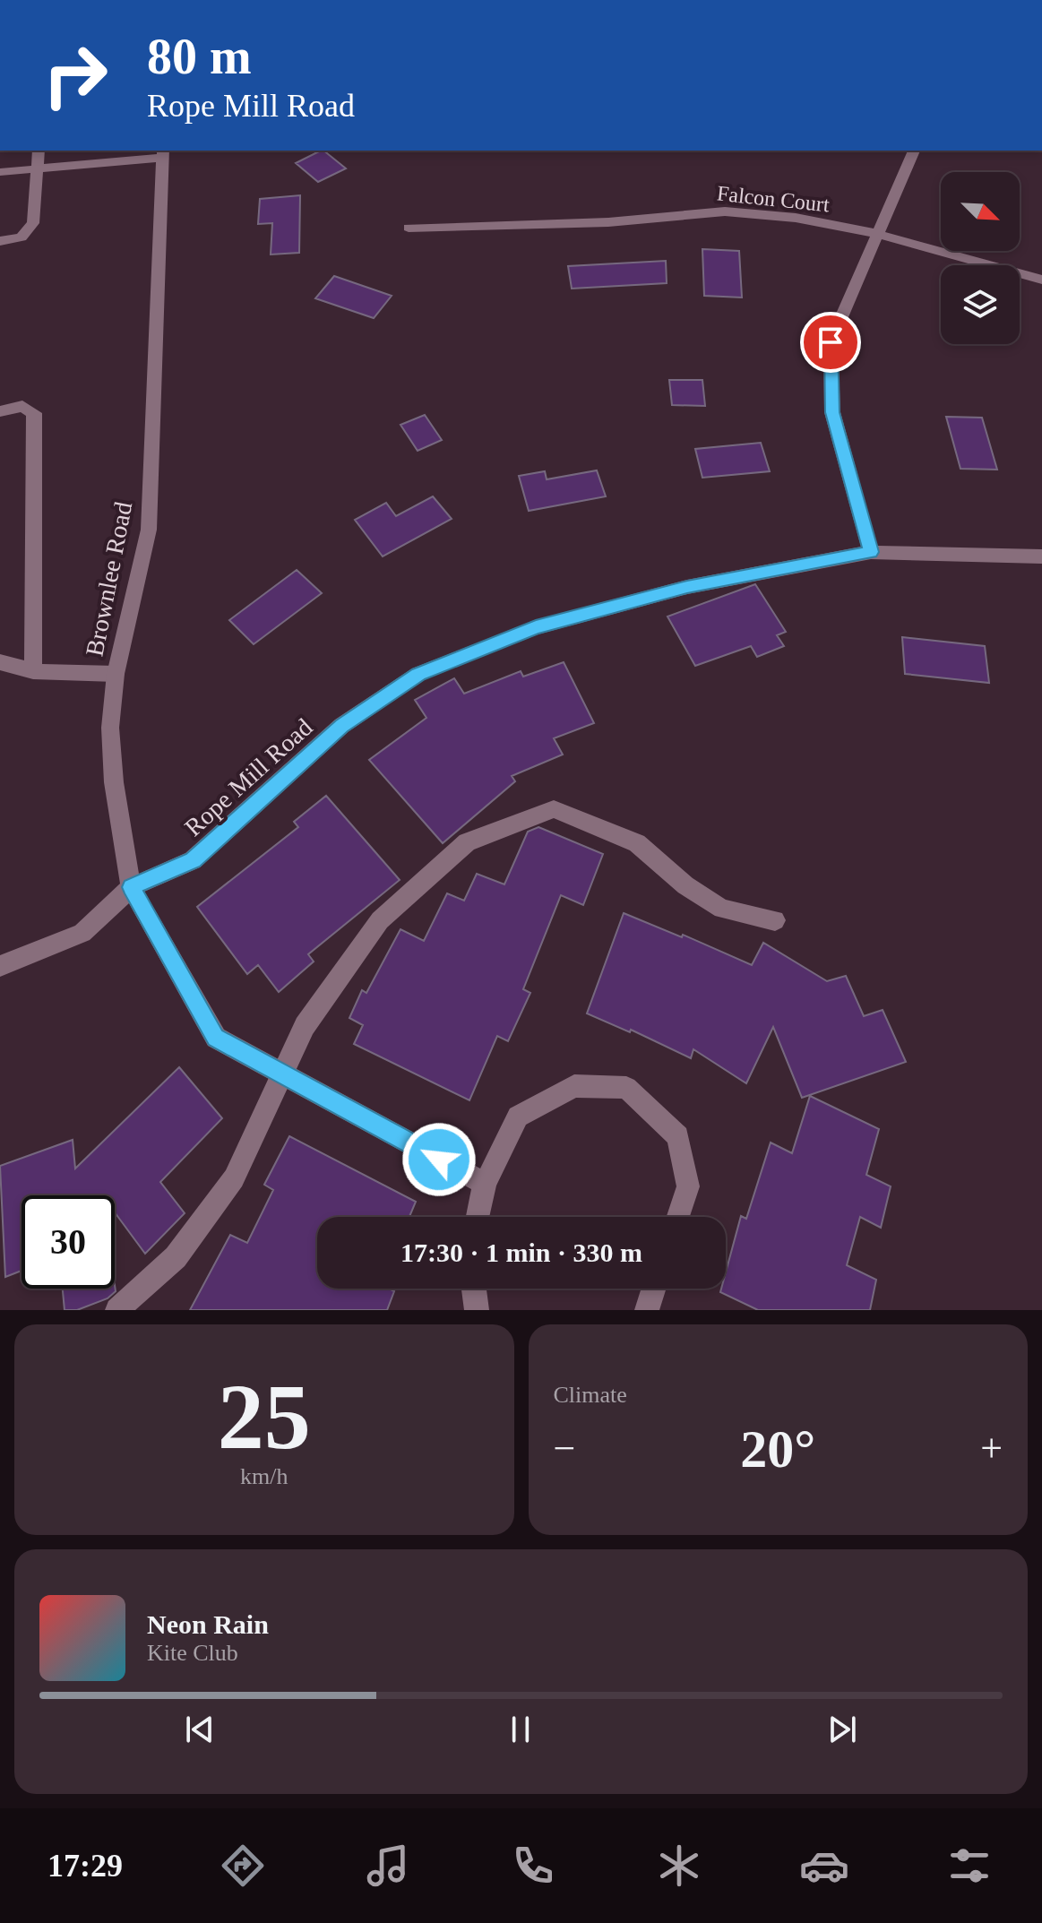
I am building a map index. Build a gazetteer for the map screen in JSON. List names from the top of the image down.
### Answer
{
  "streets": {
    "street": ["Falcon Court", "Brownlee Road", "Rope Mill Road"]
  },
  "crossings": [
    ["Brownlee Road", "Rope Mill Road"]
  ],
  "north": "bottom right",
  "page": {
    "turn": ["80 m", "Rope Mill Road"],
    "limit": "30",
    "trip": "17:30 · 1 min · 330 m",
    "tile": [
      ["25", "km/h"],
      "Climate"
    ],
    "heat": ["−", "20°", "+"],
    "song": ["Neon Rain", "Kite Club"],
    "tabs": "17:29"
  }
}
